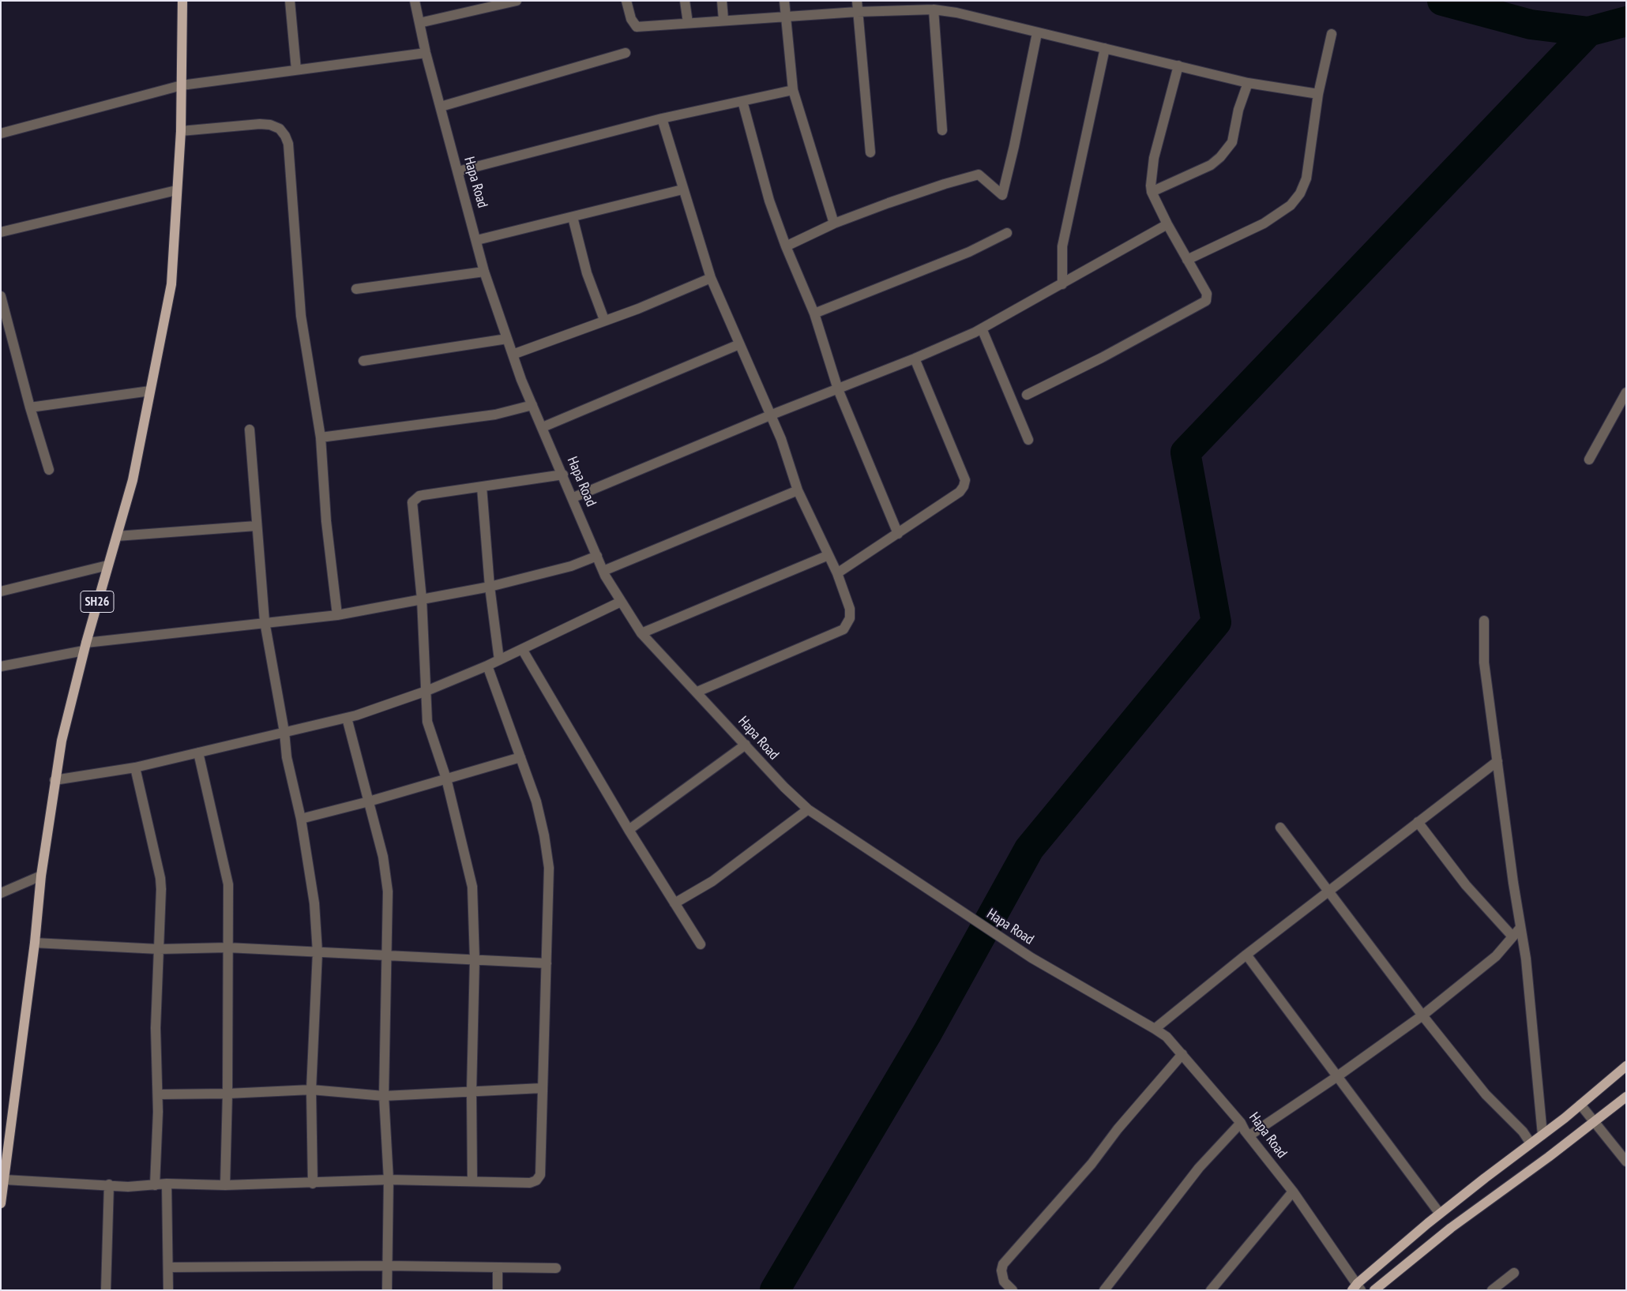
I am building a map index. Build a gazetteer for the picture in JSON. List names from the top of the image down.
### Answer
{
  "streets": {
    "main road": ["SH26"],
    "street": ["Hapa Road"]
  }
}
